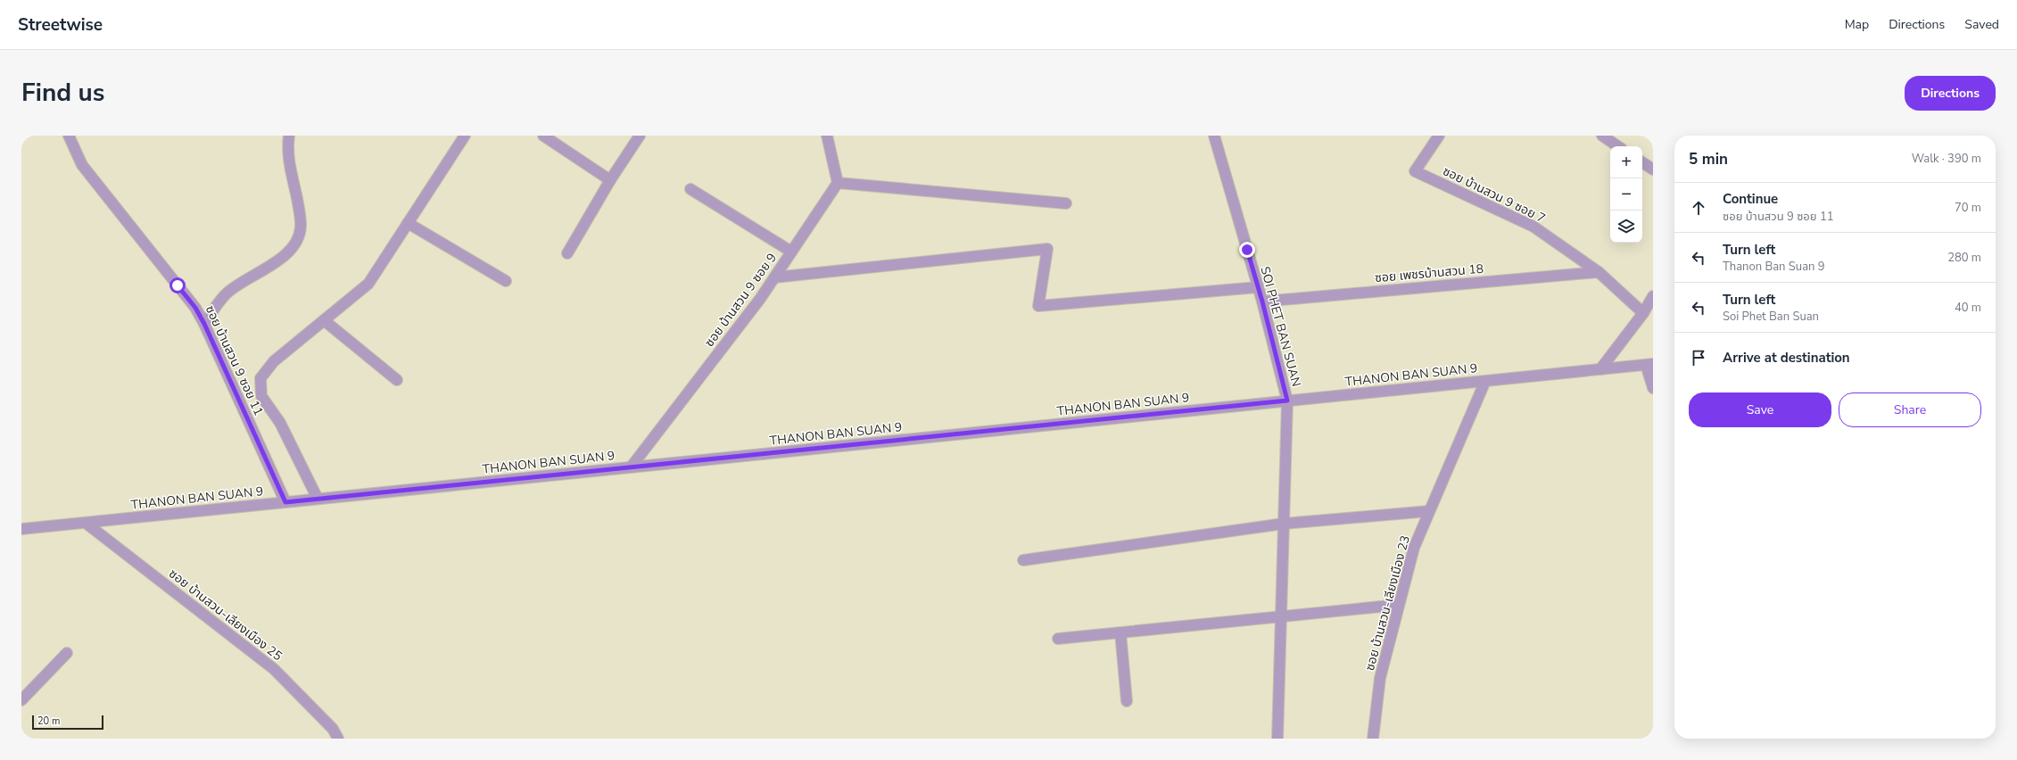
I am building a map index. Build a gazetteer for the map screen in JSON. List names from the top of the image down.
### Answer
{
  "streets": {
    "street": [
      "ซอย บ้านสวน 9 ซอย 7",
      "ซอย เพชรบ้านสวน 18",
      "ซอย บ้านสวน 9 ซอย 9",
      "SOI PHET BAN SUAN",
      "ซอย บ้านสวน 9 ซอย 11",
      "THANON BAN SUAN 9",
      "ซอย บ้านสวน-เลียงเมือง 23",
      "ซอย บ้านสวน-เลียงเมือง 25"
    ]
  },
  "crossings": [
    ["ซอย บ้านสวน 9 ซอย 7", "ซอย เพชรบ้านสวน 18"],
    ["ซอย เพชรบ้านสวน 18", "SOI PHET BAN SUAN"],
    ["ซอย บ้านสวน 9 ซอย 9", "THANON BAN SUAN 9"],
    ["SOI PHET BAN SUAN", "THANON BAN SUAN 9"],
    ["ซอย บ้านสวน 9 ซอย 11", "THANON BAN SUAN 9"],
    ["THANON BAN SUAN 9", "ซอย บ้านสวน-เลียงเมือง 23"],
    ["THANON BAN SUAN 9", "ซอย บ้านสวน-เลียงเมือง 25"]
  ],
  "scale_bar": "20 m",
  "page": {
    "header": "Streetwise",
    "nav": ["Map", "Directions", "Saved"],
    "title": "Find us",
    "buttons": [
      "Directions",
      ["Save", "Share"]
    ],
    "heading": ["5 min", "Walk · 390 m"],
    "map_buttons": ["+", "−"],
    "list": [
      ["Continue", "ซอย บ้านสวน 9 ซอย 11", "70 m"],
      ["Turn left", "Thanon Ban Suan 9", "280 m"],
      ["Turn left", "Soi Phet Ban Suan", "40 m"],
      "Arrive at destination"
    ],
    "scale": "20 m"
  }
}
